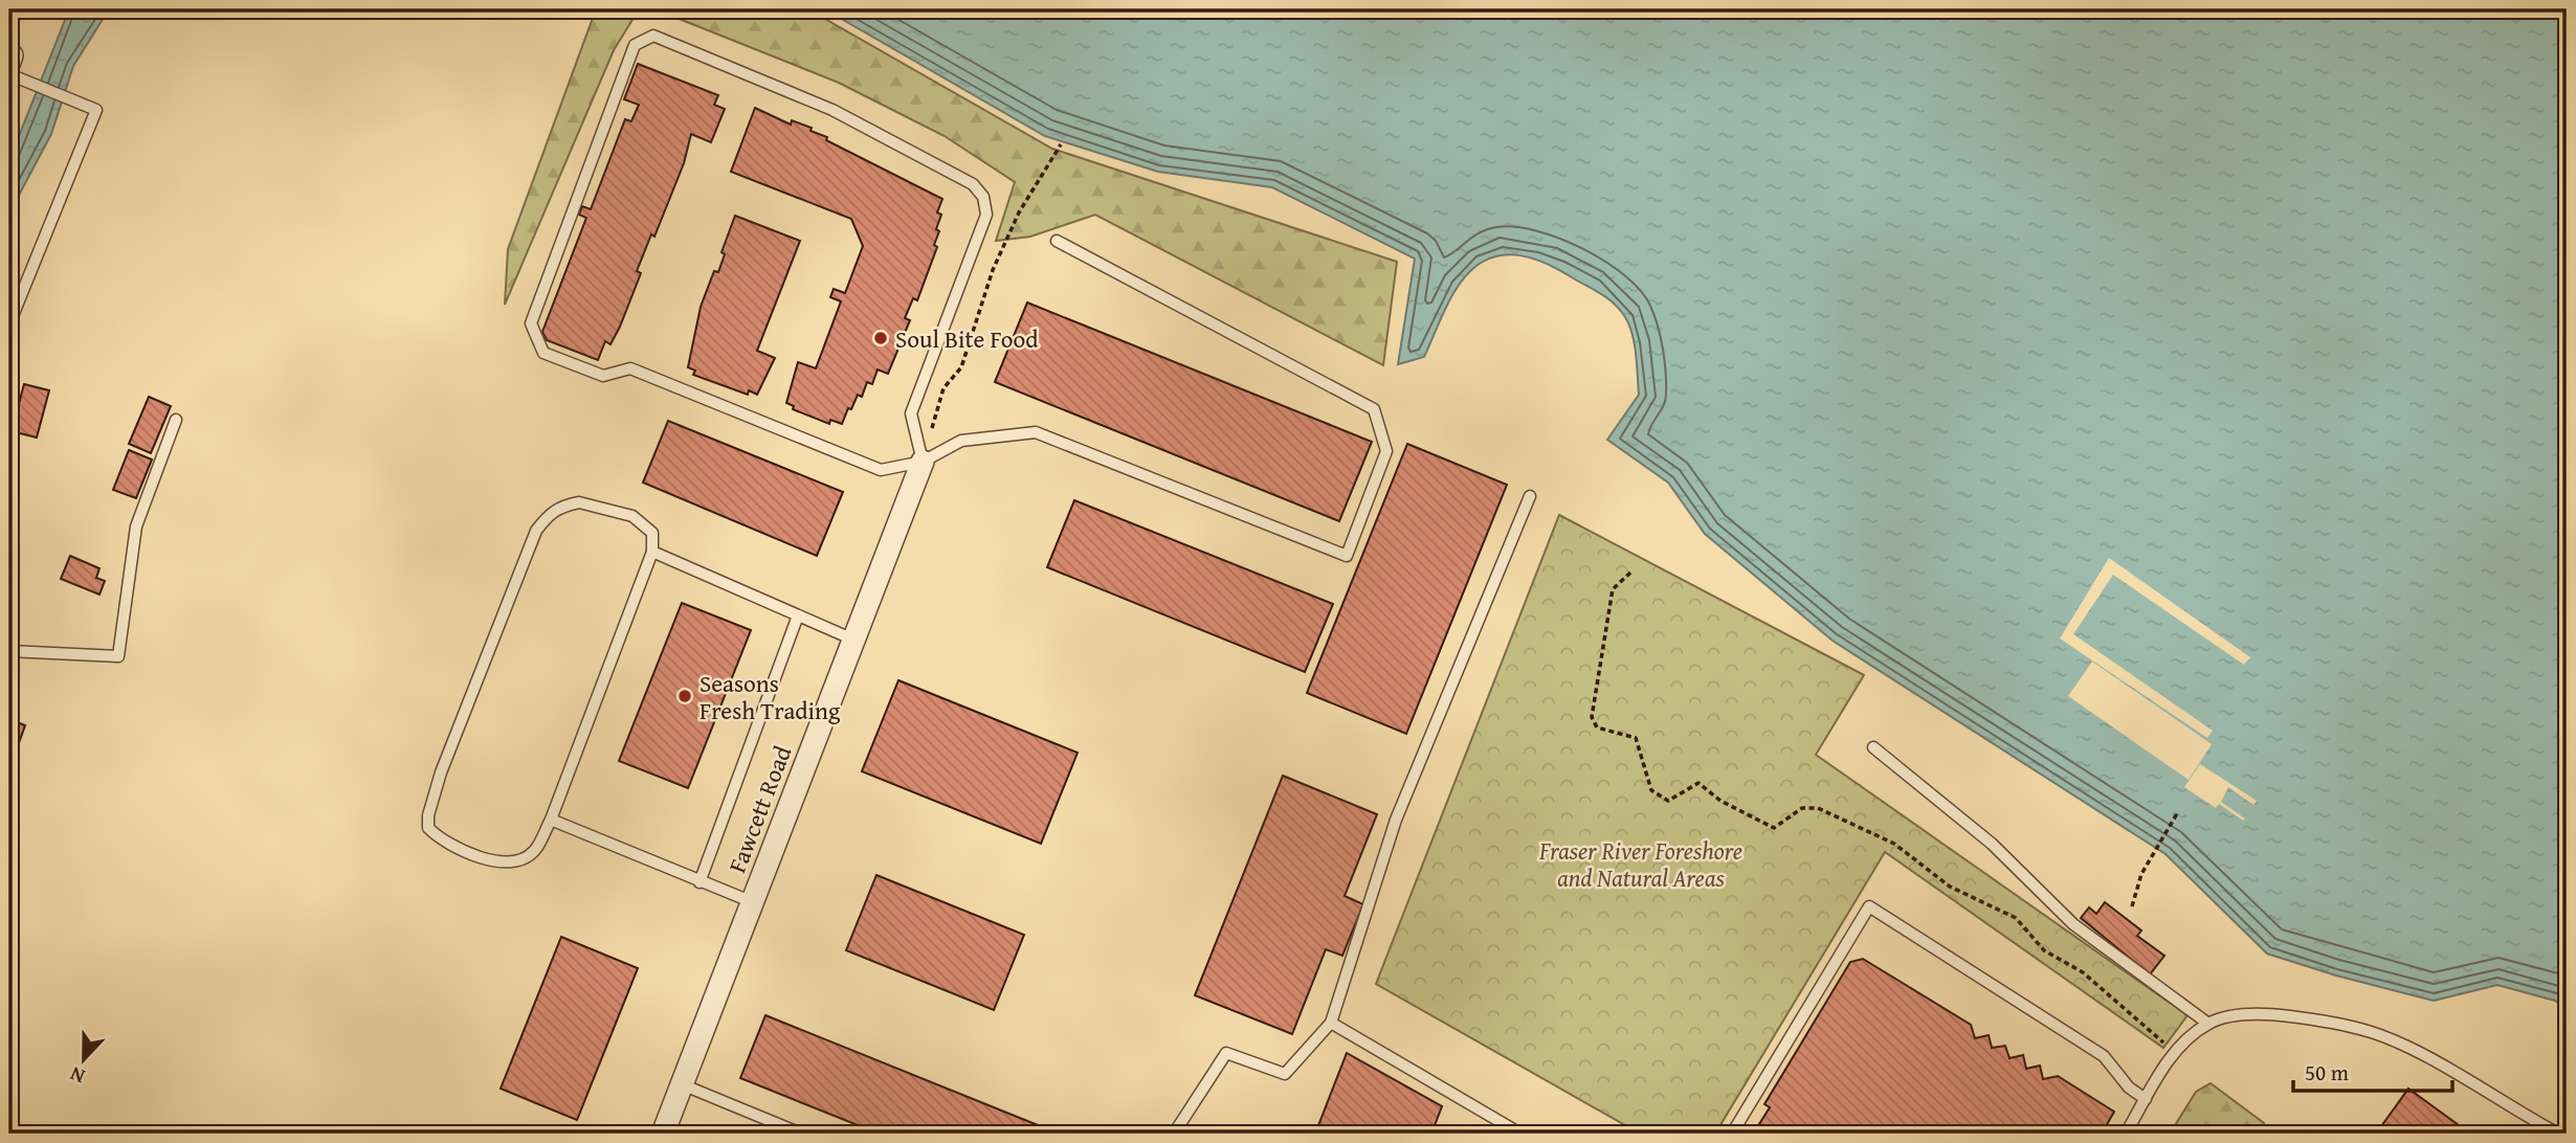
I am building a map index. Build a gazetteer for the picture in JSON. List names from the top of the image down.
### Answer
{
  "streets": {
    "street": ["Fawcett Road"]
  },
  "parks": ["Fraser River Foreshore and Natural Areas"],
  "places": ["Soul Bite Food", "Seasons Fresh Trading"],
  "scale_bar": "50 m",
  "north": "bottom"
}
